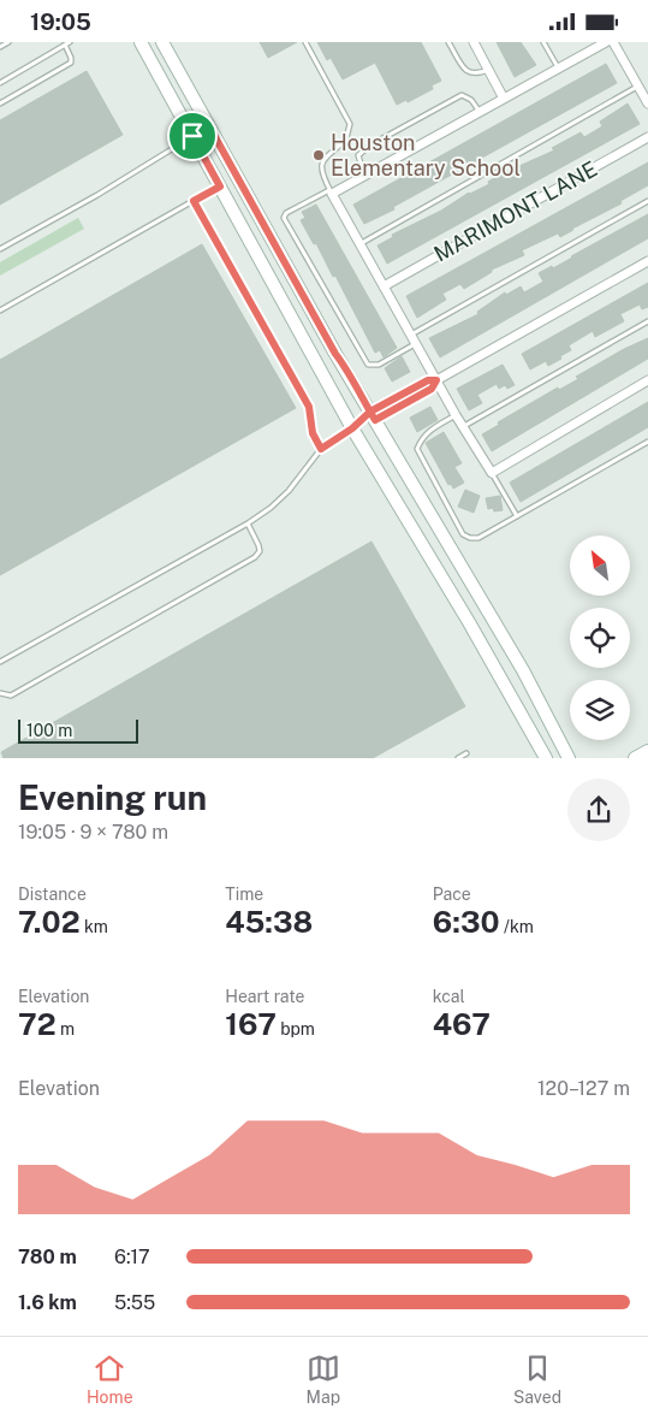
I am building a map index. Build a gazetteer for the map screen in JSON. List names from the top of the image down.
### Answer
{
  "streets": {
    "street": ["MARIMONT LANE"]
  },
  "places": ["Houston Elementary School"],
  "scale_bar": "100 m",
  "north": "top left",
  "page": {
    "status": "19:05",
    "scale": "100 m",
    "heading": ["Evening run", "19:05 · 9 × 780 m"],
    "stats": [
      ["Distance", "7.02 km"],
      ["Time", "45:38"],
      ["Pace", "6:30 /km"],
      ["Elevation", "72 m"],
      ["Heart rate", "167 bpm"],
      ["kcal", "467"]
    ],
    "chart": ["Elevation", "120–127 m"],
    "list": [
      {
        "name": "780 m",
        "note": "6:17"
      },
      {
        "name": "1.6 km",
        "note": "5:55"
      }
    ],
    "tabs": ["Home", "Map", "Saved"]
  }
}
